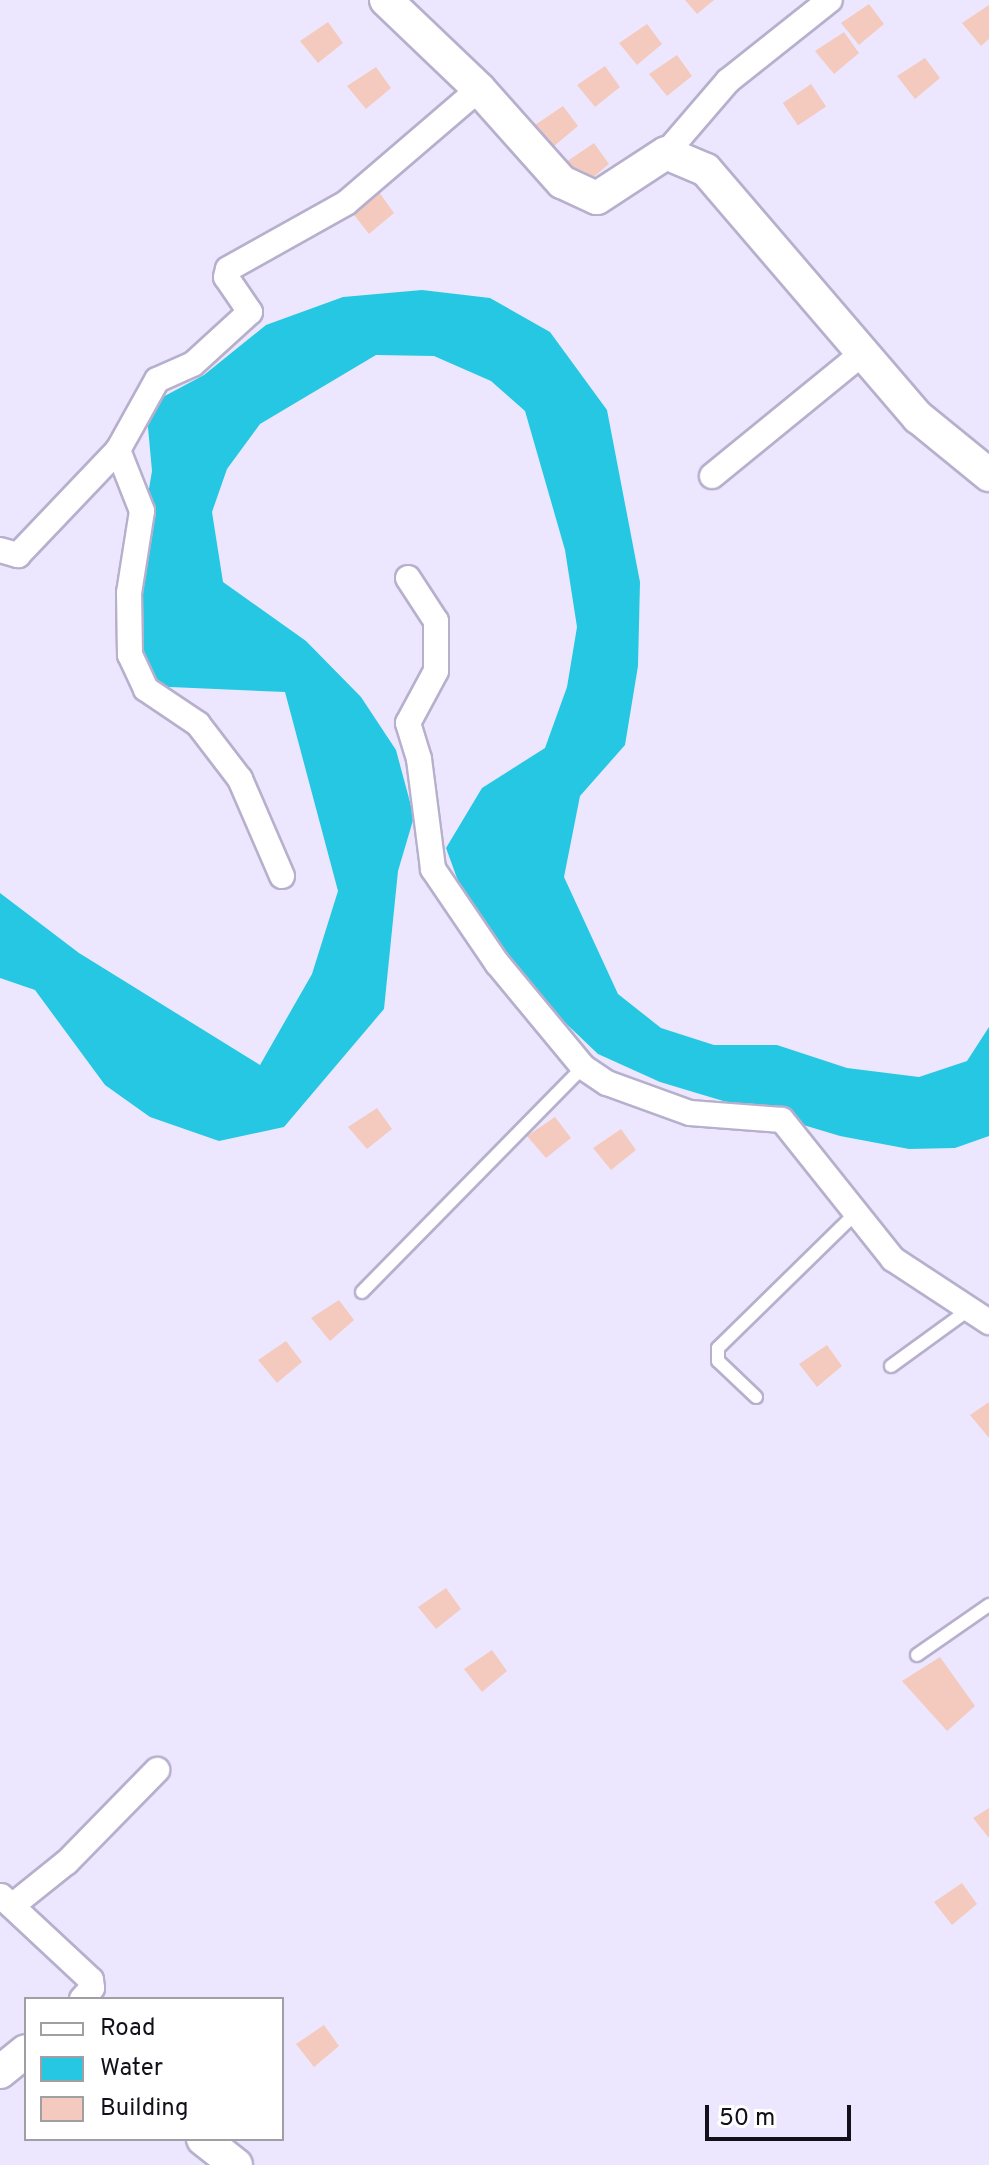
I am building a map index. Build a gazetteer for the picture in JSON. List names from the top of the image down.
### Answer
{
  "legend": ["Road", "Water", "Building"],
  "scale_bar": "50 m"
}
